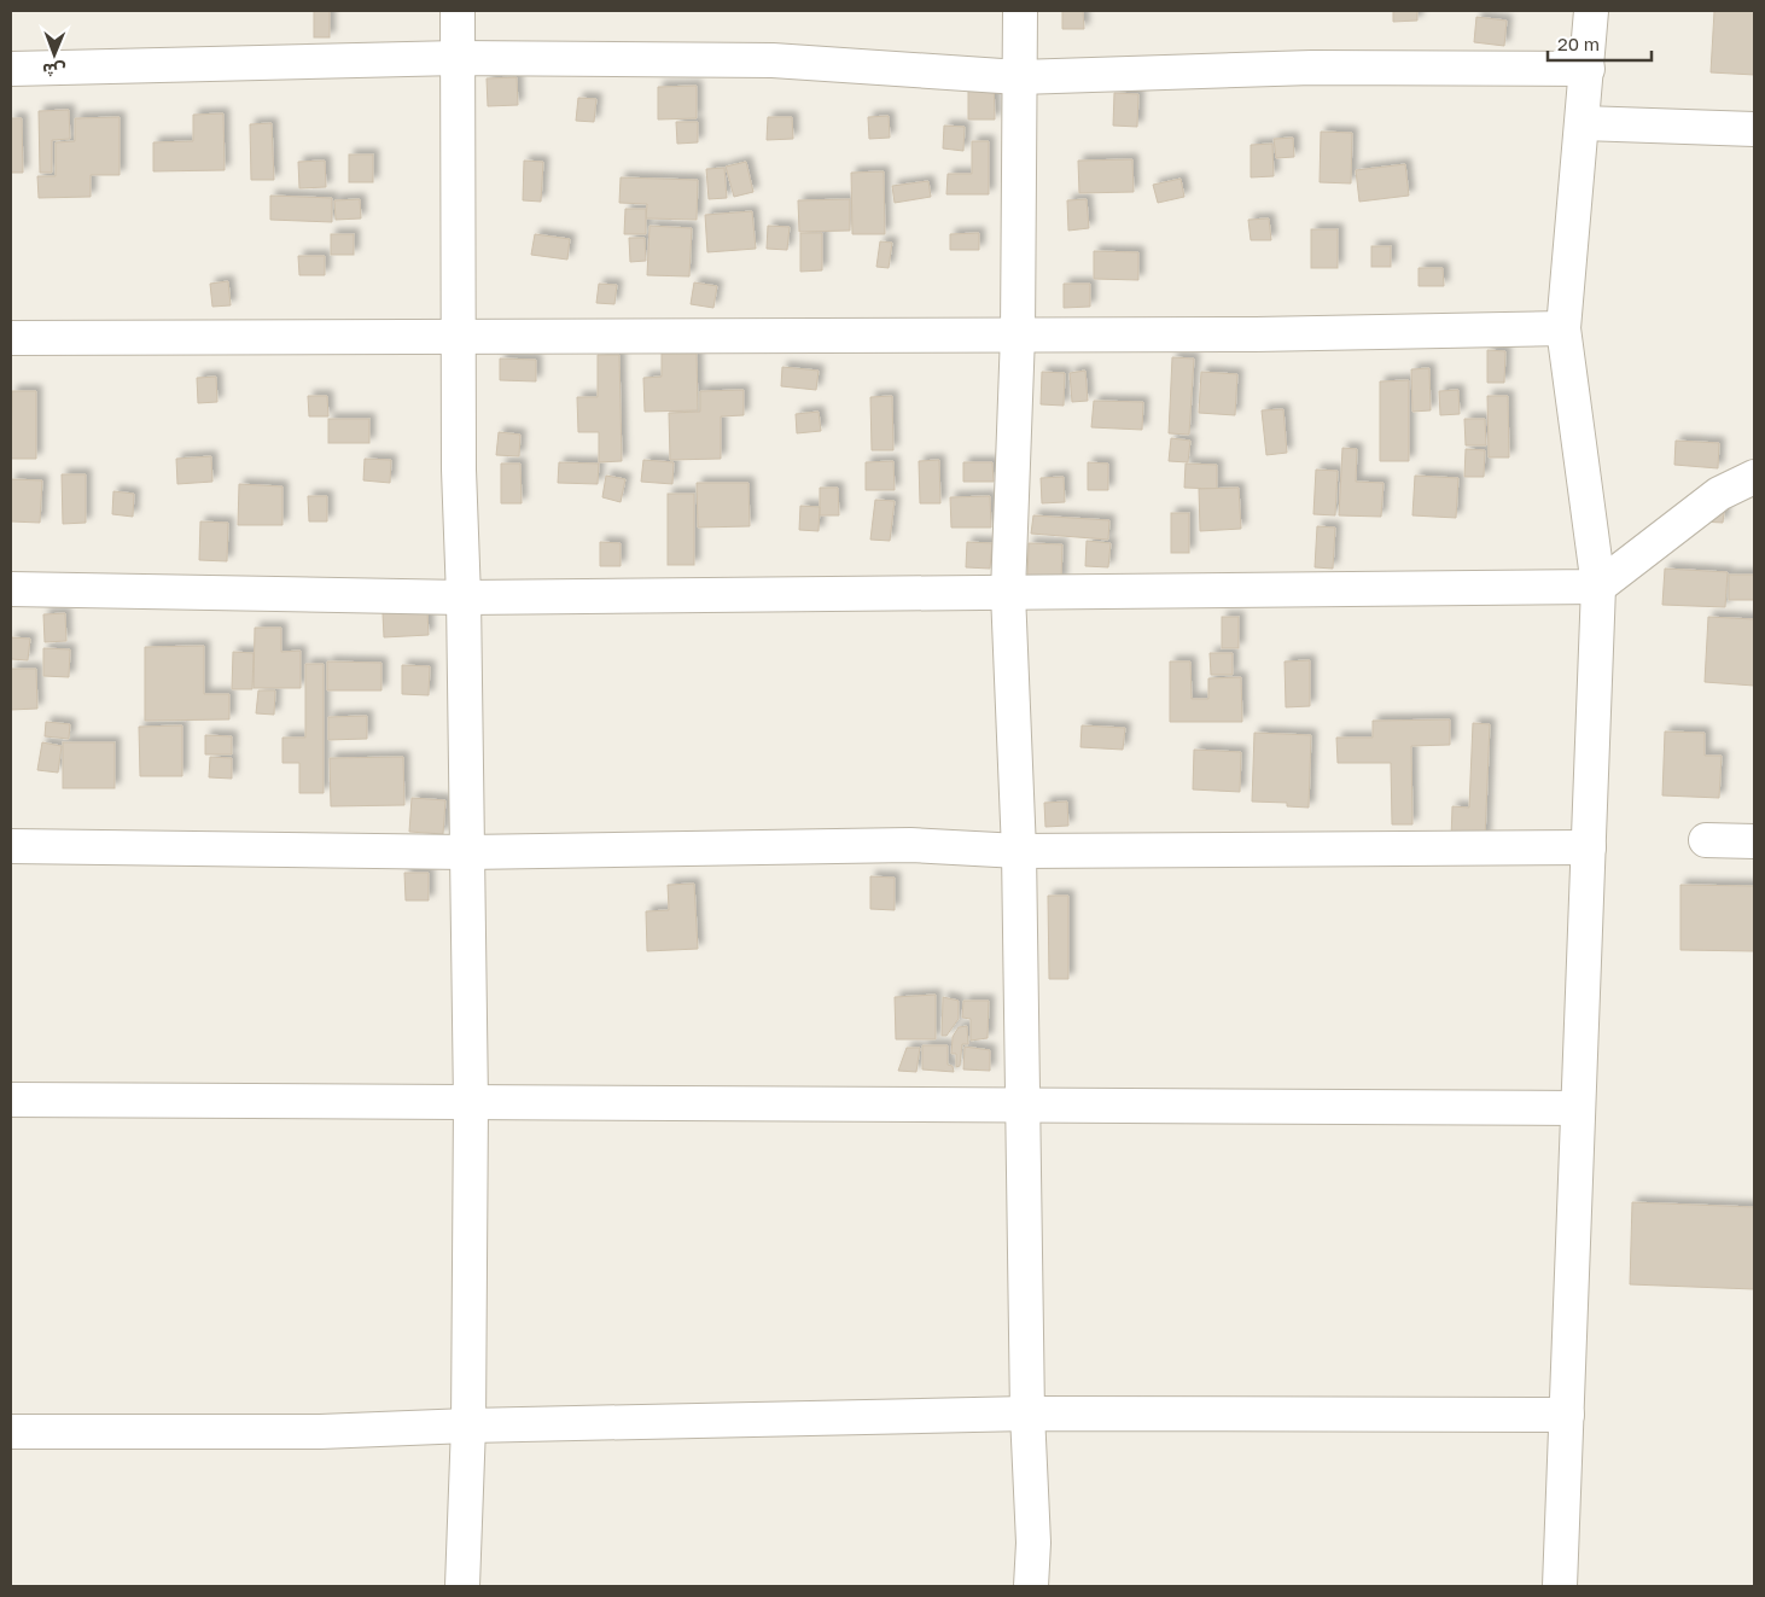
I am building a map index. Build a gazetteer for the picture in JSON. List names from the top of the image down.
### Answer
{
  "scale_bar": "20 m",
  "north": "bottom"
}
